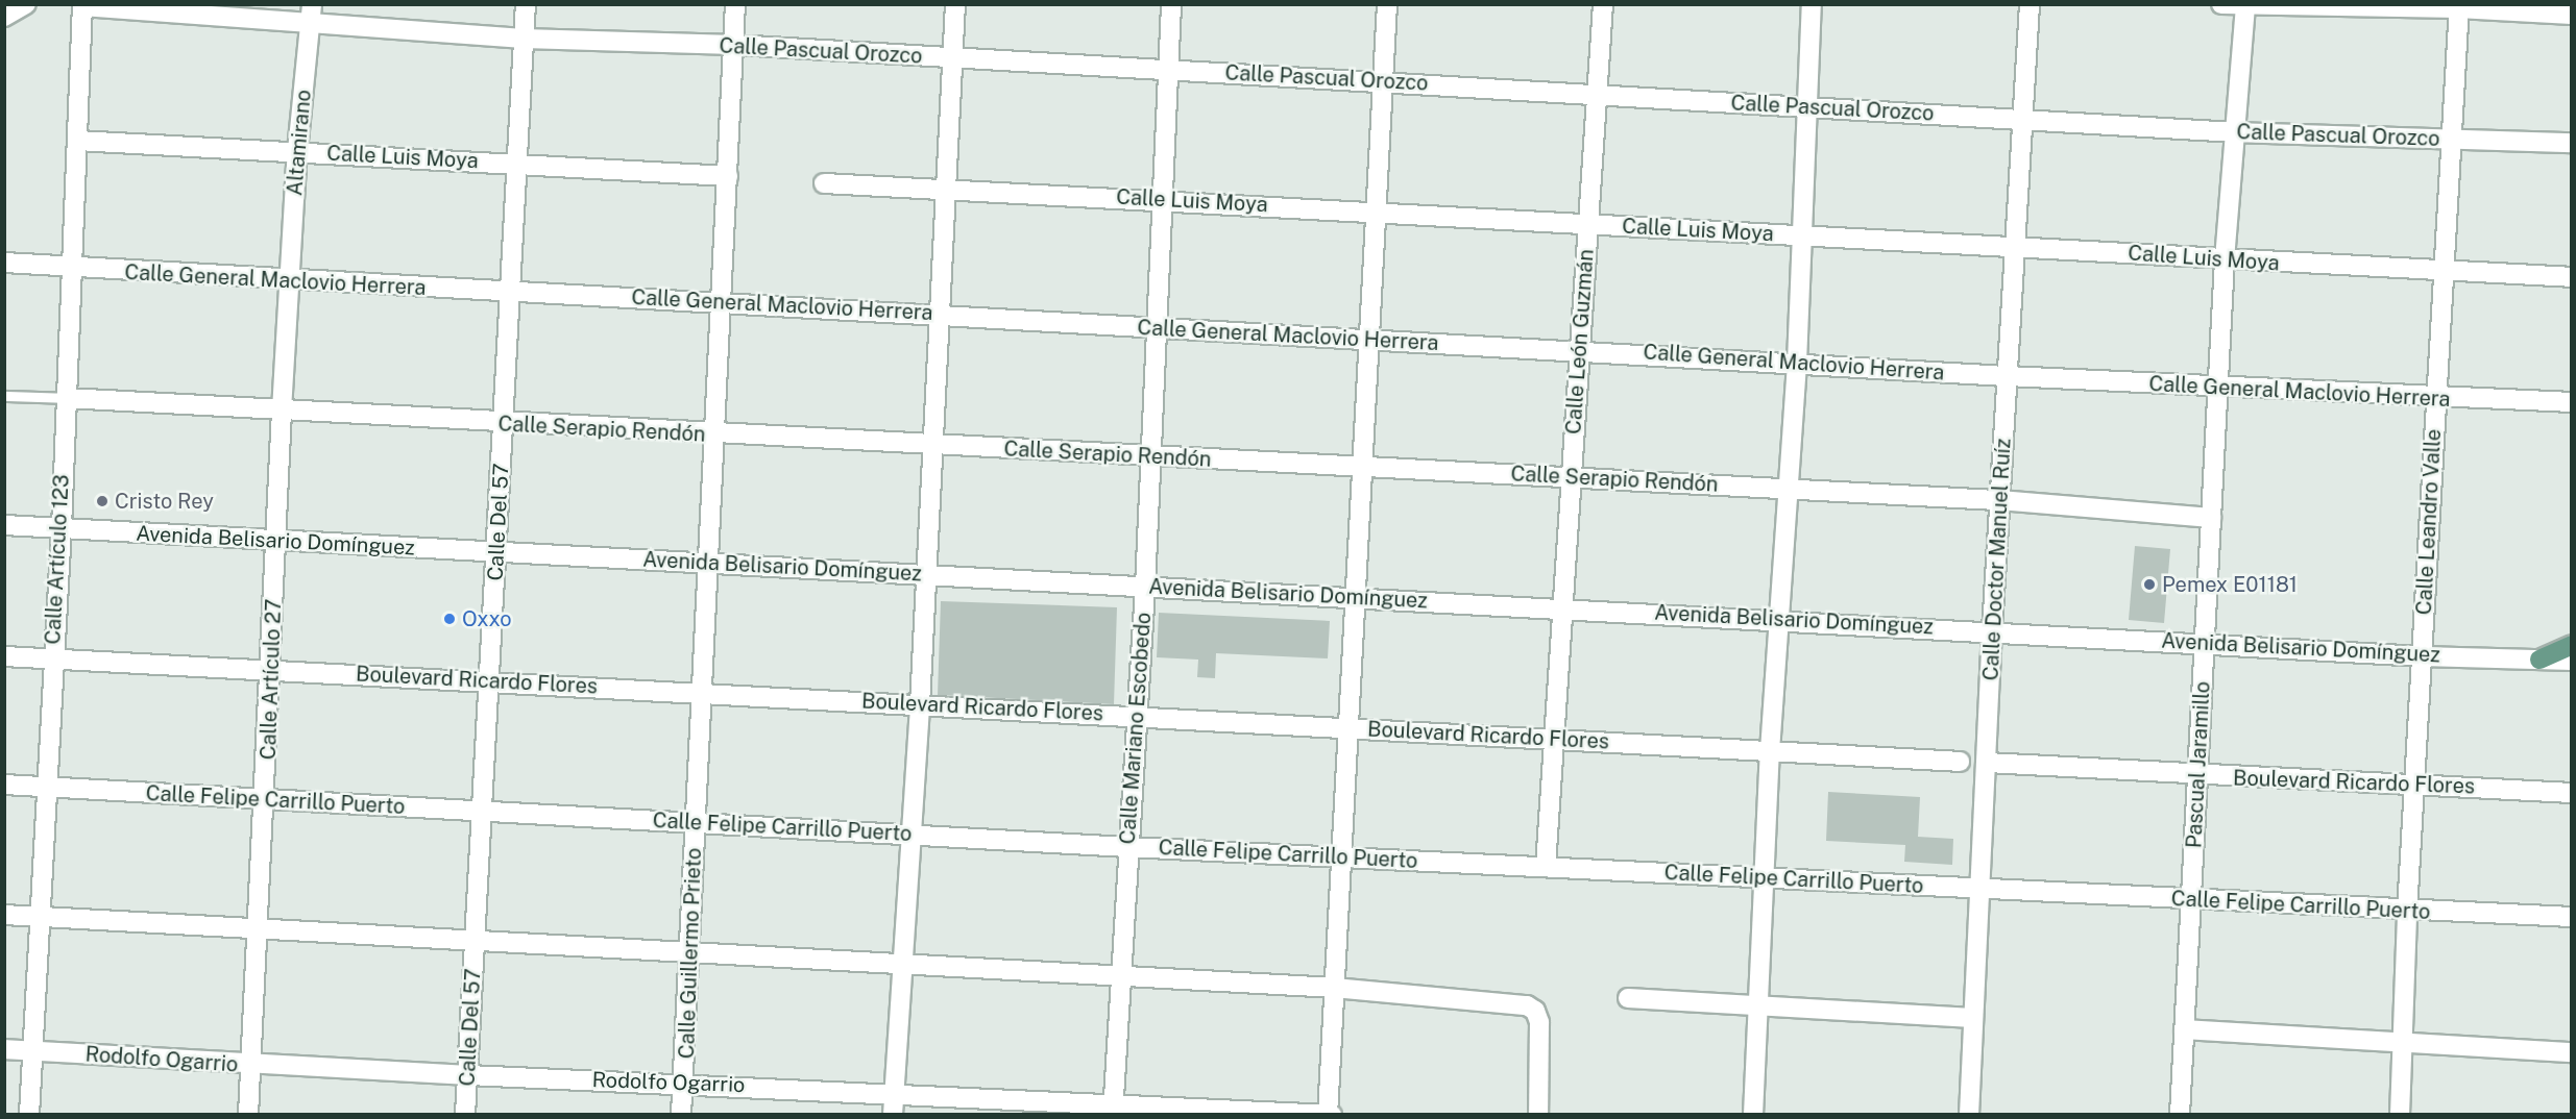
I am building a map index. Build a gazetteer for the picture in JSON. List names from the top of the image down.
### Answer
{
  "streets": {
    "street": [
      "Calle Pascual Orozco",
      "Altamirano",
      "Calle Luis Moya",
      "Calle General Maclovio Herrera",
      "Calle León Guzmán",
      "Calle Serapio Rendón",
      "Calle Del 57",
      "Calle Leandro Valle",
      "Avenida Belisario Domínguez",
      "Calle Artículo 123",
      "Calle Doctor Manuel Ruíz",
      "Calle Artículo 27",
      "Boulevard Ricardo Flores",
      "Calle Mariano Escobedo",
      "Pascual Jaramillo",
      "Calle Felipe Carrillo Puerto",
      "Calle Guillermo Prieto",
      "Rodolfo Ogarrio"
    ]
  },
  "crossings": [
    ["Calle Pascual Orozco", "Altamirano"],
    ["Calle Pascual Orozco", "Calle León Guzmán"],
    ["Calle Pascual Orozco", "Calle Del 57"],
    ["Calle Pascual Orozco", "Calle Leandro Valle"],
    ["Calle Pascual Orozco", "Calle Artículo 123"],
    ["Calle Pascual Orozco", "Calle Doctor Manuel Ruíz"],
    ["Calle Pascual Orozco", "Calle Mariano Escobedo"],
    ["Calle Pascual Orozco", "Pascual Jaramillo"],
    ["Calle Pascual Orozco", "Calle Guillermo Prieto"],
    ["Altamirano", "Calle Luis Moya"],
    ["Altamirano", "Calle General Maclovio Herrera"],
    ["Altamirano", "Calle Artículo 27"],
    ["Calle Luis Moya", "Calle León Guzmán"],
    ["Calle Luis Moya", "Calle Del 57"],
    ["Calle Luis Moya", "Calle Leandro Valle"],
    ["Calle Luis Moya", "Calle Artículo 123"],
    ["Calle Luis Moya", "Calle Doctor Manuel Ruíz"],
    ["Calle Luis Moya", "Calle Mariano Escobedo"],
    ["Calle Luis Moya", "Pascual Jaramillo"],
    ["Calle Luis Moya", "Calle Guillermo Prieto"],
    ["Calle General Maclovio Herrera", "Calle León Guzmán"],
    ["Calle General Maclovio Herrera", "Calle Del 57"],
    ["Calle General Maclovio Herrera", "Calle Leandro Valle"],
    ["Calle General Maclovio Herrera", "Calle Artículo 123"],
    ["Calle General Maclovio Herrera", "Calle Doctor Manuel Ruíz"],
    ["Calle General Maclovio Herrera", "Calle Artículo 27"],
    ["Calle General Maclovio Herrera", "Calle Mariano Escobedo"],
    ["Calle General Maclovio Herrera", "Pascual Jaramillo"],
    ["Calle General Maclovio Herrera", "Calle Guillermo Prieto"],
    ["Calle León Guzmán", "Calle Serapio Rendón"],
    ["Calle León Guzmán", "Avenida Belisario Domínguez"],
    ["Calle León Guzmán", "Boulevard Ricardo Flores"],
    ["Calle León Guzmán", "Calle Felipe Carrillo Puerto"],
    ["Calle Serapio Rendón", "Calle Del 57"],
    ["Calle Serapio Rendón", "Calle Artículo 123"],
    ["Calle Serapio Rendón", "Calle Doctor Manuel Ruíz"],
    ["Calle Serapio Rendón", "Calle Artículo 27"],
    ["Calle Serapio Rendón", "Calle Mariano Escobedo"],
    ["Calle Serapio Rendón", "Pascual Jaramillo"],
    ["Calle Serapio Rendón", "Calle Guillermo Prieto"],
    ["Calle Del 57", "Avenida Belisario Domínguez"],
    ["Calle Del 57", "Boulevard Ricardo Flores"],
    ["Calle Del 57", "Calle Felipe Carrillo Puerto"],
    ["Calle Del 57", "Rodolfo Ogarrio"],
    ["Calle Leandro Valle", "Avenida Belisario Domínguez"],
    ["Calle Leandro Valle", "Boulevard Ricardo Flores"],
    ["Calle Leandro Valle", "Calle Felipe Carrillo Puerto"],
    ["Avenida Belisario Domínguez", "Calle Artículo 123"],
    ["Avenida Belisario Domínguez", "Calle Doctor Manuel Ruíz"],
    ["Avenida Belisario Domínguez", "Calle Artículo 27"],
    ["Avenida Belisario Domínguez", "Calle Mariano Escobedo"],
    ["Avenida Belisario Domínguez", "Pascual Jaramillo"],
    ["Avenida Belisario Domínguez", "Calle Guillermo Prieto"],
    ["Calle Artículo 123", "Boulevard Ricardo Flores"],
    ["Calle Artículo 123", "Calle Felipe Carrillo Puerto"],
    ["Calle Artículo 123", "Rodolfo Ogarrio"],
    ["Calle Doctor Manuel Ruíz", "Boulevard Ricardo Flores"],
    ["Calle Doctor Manuel Ruíz", "Calle Felipe Carrillo Puerto"],
    ["Calle Artículo 27", "Boulevard Ricardo Flores"],
    ["Calle Artículo 27", "Calle Felipe Carrillo Puerto"],
    ["Calle Artículo 27", "Rodolfo Ogarrio"],
    ["Boulevard Ricardo Flores", "Calle Mariano Escobedo"],
    ["Boulevard Ricardo Flores", "Pascual Jaramillo"],
    ["Boulevard Ricardo Flores", "Calle Guillermo Prieto"],
    ["Calle Mariano Escobedo", "Calle Felipe Carrillo Puerto"],
    ["Calle Mariano Escobedo", "Rodolfo Ogarrio"],
    ["Pascual Jaramillo", "Calle Felipe Carrillo Puerto"],
    ["Calle Felipe Carrillo Puerto", "Calle Guillermo Prieto"],
    ["Calle Guillermo Prieto", "Rodolfo Ogarrio"]
  ],
  "places": ["Cristo Rey", "Pemex E01181", "Oxxo"]
}
